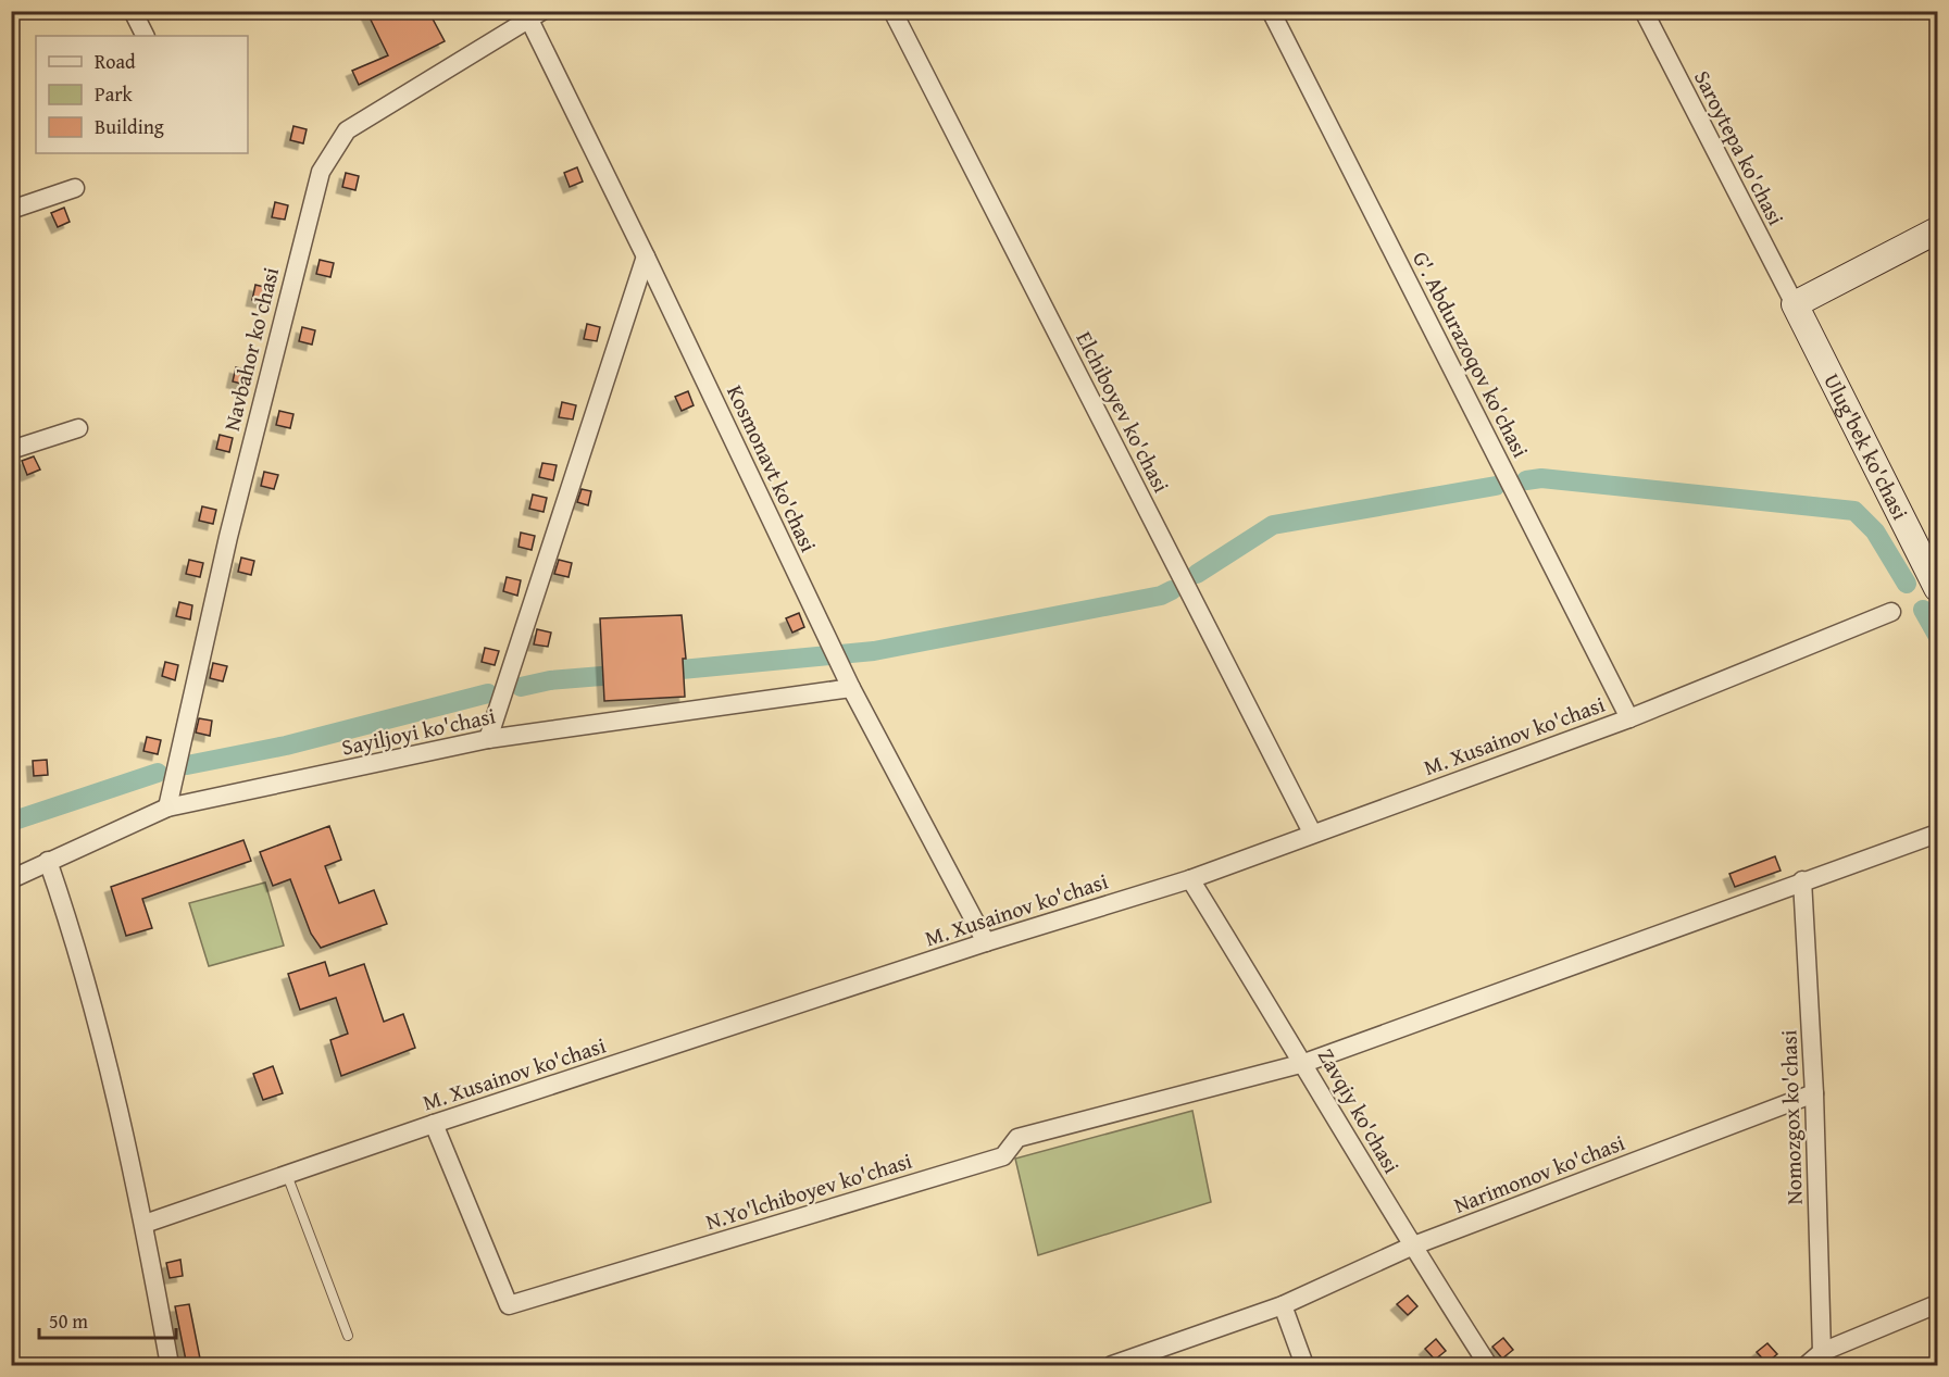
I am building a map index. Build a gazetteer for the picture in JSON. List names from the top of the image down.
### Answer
{
  "streets": {
    "main road": ["Ulug'bek ko'chasi"],
    "street": [
      "Saroytepa ko'chasi",
      "Navbahor ko'chasi",
      "G'. Abdurazoqov ko'chasi",
      "Elchiboyev ko'chasi",
      "Kosmonavt ko'chasi",
      "Sayiljoyi ko'chasi",
      "M. Xusainov ko'chasi",
      "Zavqiy ko'chasi",
      "Nomozgox ko'chasi",
      "Narimonov ko'chasi",
      "N.Yo'lchiboyev ko'chasi"
    ]
  },
  "crossings": [
    ["Saroytepa ko'chasi", "Ulug'bek ko'chasi"],
    ["Navbahor ko'chasi", "Kosmonavt ko'chasi"],
    ["Navbahor ko'chasi", "Sayiljoyi ko'chasi"],
    ["G'. Abdurazoqov ko'chasi", "M. Xusainov ko'chasi"],
    ["Elchiboyev ko'chasi", "M. Xusainov ko'chasi"],
    ["Kosmonavt ko'chasi", "Sayiljoyi ko'chasi"],
    ["Kosmonavt ko'chasi", "M. Xusainov ko'chasi"],
    ["M. Xusainov ko'chasi", "Zavqiy ko'chasi"],
    ["M. Xusainov ko'chasi", "N.Yo'lchiboyev ko'chasi"],
    ["Zavqiy ko'chasi", "Narimonov ko'chasi"],
    ["Zavqiy ko'chasi", "N.Yo'lchiboyev ko'chasi"],
    ["Nomozgox ko'chasi", "Narimonov ko'chasi"]
  ],
  "legend": ["Road", "Park", "Building"],
  "scale_bar": "50 m"
}
